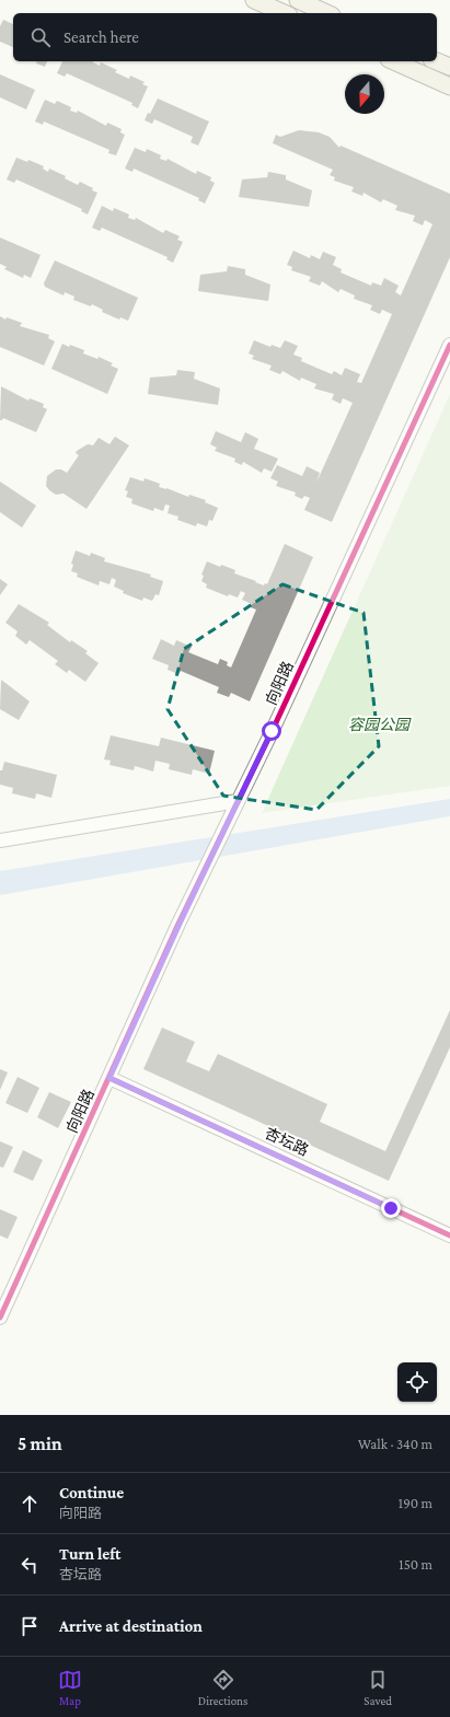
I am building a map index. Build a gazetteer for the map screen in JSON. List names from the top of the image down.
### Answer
{
  "streets": {
    "street": ["向阳路", "杏坛路"]
  },
  "crossings": [
    ["向阳路", "杏坛路"]
  ],
  "parks": ["容园公园"],
  "north": "bottom",
  "page": {
    "search": "Search here",
    "heading": ["5 min", "Walk · 340 m"],
    "list": [
      ["Continue", "向阳路", "190 m"],
      ["Turn left", "杏坛路", "150 m"],
      "Arrive at destination"
    ],
    "nav": ["Map", "Directions", "Saved"]
  }
}
